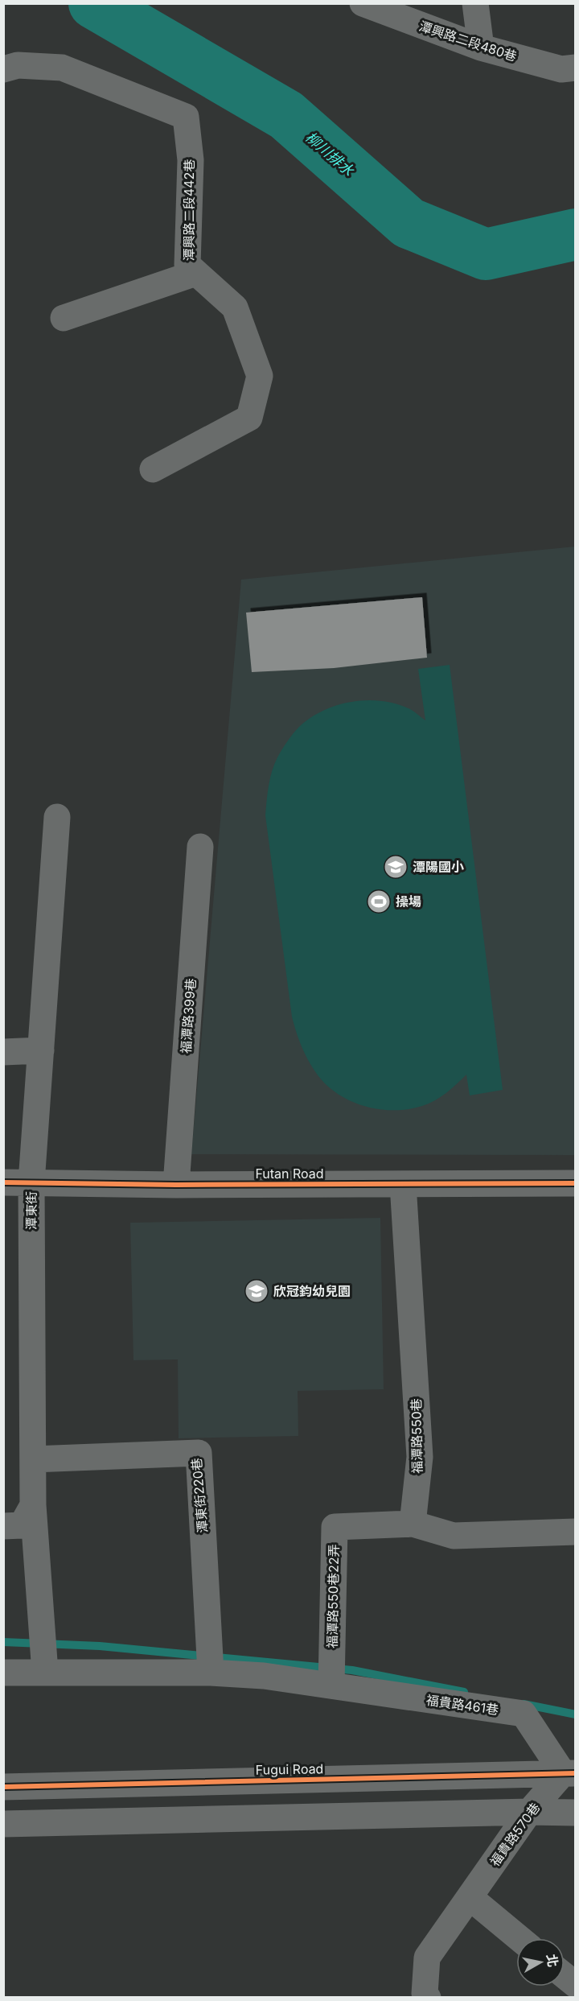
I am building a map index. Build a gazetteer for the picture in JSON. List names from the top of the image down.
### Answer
{
  "streets": {
    "street": [
      "潭興路二段480巷",
      "潭興路二段442巷",
      "福潭路399巷",
      "Futan Road",
      "潭東街",
      "福潭路550巷",
      "潭東街220巷",
      "福潭路550巷22弄",
      "福貴路461巷",
      "Fugui Road",
      "福貴路570巷"
    ]
  },
  "crossings": [
    ["福潭路399巷", "Futan Road"],
    ["Futan Road", "潭東街"],
    ["Futan Road", "福潭路550巷"],
    ["潭東街", "潭東街220巷"],
    ["潭東街", "福貴路461巷"],
    ["福潭路550巷", "福潭路550巷22弄"],
    ["潭東街220巷", "福貴路461巷"],
    ["福潭路550巷22弄", "福貴路461巷"],
    ["福貴路461巷", "Fugui Road"],
    ["福貴路461巷", "福貴路570巷"],
    ["Fugui Road", "福貴路570巷"]
  ],
  "water": ["柳川排水"],
  "places": {
    "school or university": ["潭陽國小", "欣冠鈞幼兒園"],
    "sports": ["操場"]
  },
  "north": "right"
}
